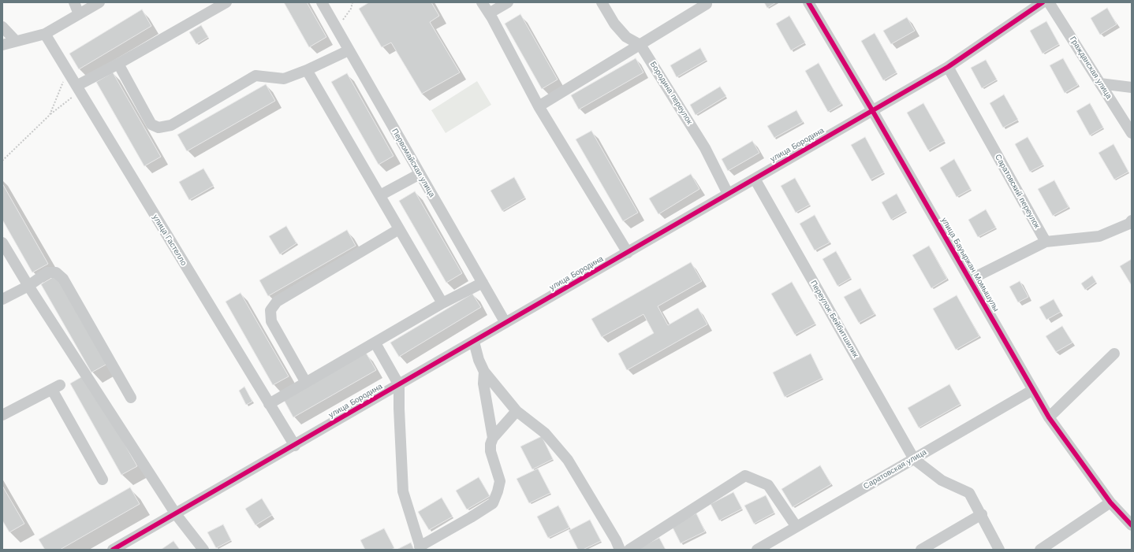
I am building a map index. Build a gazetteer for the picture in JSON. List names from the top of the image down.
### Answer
{
  "streets": {
    "street": [
      "Гражданская улица",
      "Бородина переулок",
      "улица Бородина",
      "Первомайская улица",
      "Саратовский переулок",
      "улица Гастелло",
      "улица Бауыржан Момышулы",
      "Переулок Бейбитшилик",
      "Саратовская улица"
    ]
  },
  "crossings": [
    ["Бородина переулок", "улица Бородина"],
    ["улица Бородина", "Первомайская улица"],
    ["улица Бородина", "Саратовский переулок"],
    ["улица Бородина", "улица Гастелло"],
    ["улица Бородина", "улица Бауыржан Момышулы"],
    ["улица Бородина", "Переулок Бейбитшилик"],
    ["улица Бауыржан Момышулы", "Саратовская улица"],
    ["Переулок Бейбитшилик", "Саратовская улица"]
  ]
}
